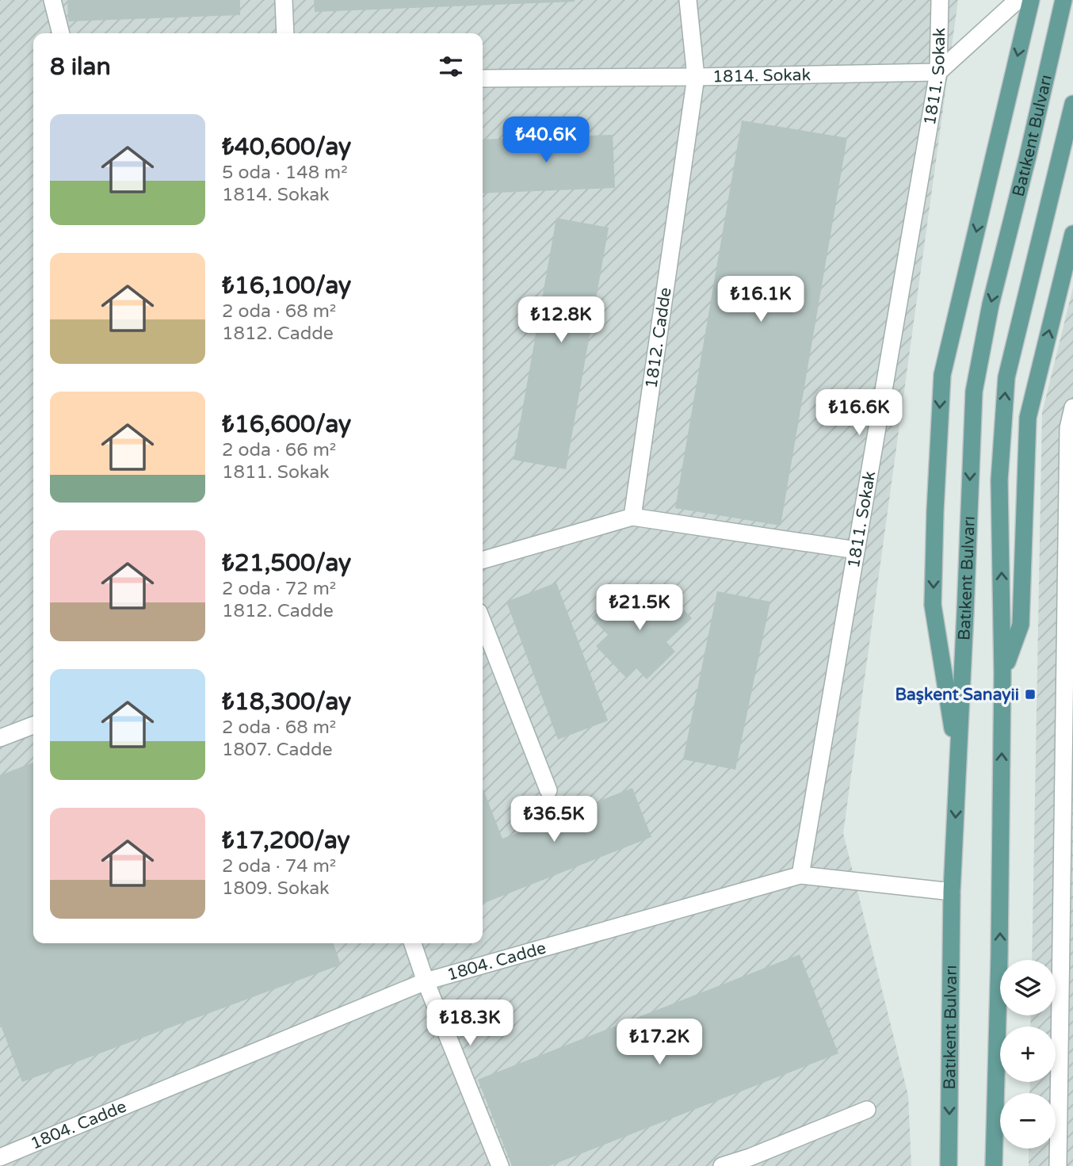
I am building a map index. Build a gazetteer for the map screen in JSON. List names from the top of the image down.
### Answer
{
  "streets": {
    "main road": ["Batıkent Bulvarı"],
    "street": [
      "1814. Sokak",
      "1811. Sokak",
      "1812. Cadde",
      "1804. Cadde"
    ]
  },
  "crossings": [
    ["1814. Sokak", "1811. Sokak"],
    ["1814. Sokak", "1812. Cadde"],
    ["1811. Sokak", "1804. Cadde"],
    ["Batıkent Bulvarı", "1804. Cadde"]
  ],
  "places": {
    "transit": ["Başkent Sanayii"]
  },
  "page": {
    "heading": "8 ilan",
    "list": [
      {
        "name": "₺40,600/ay",
        "note": "5 oda · 148 m² · 1814. Sokak"
      },
      {
        "name": "₺16,100/ay",
        "note": "2 oda · 68 m² · 1812. Cadde"
      },
      {
        "name": "₺16,600/ay",
        "note": "2 oda · 66 m² · 1811. Sokak"
      },
      {
        "name": "₺21,500/ay",
        "note": "2 oda · 72 m² · 1812. Cadde"
      },
      {
        "name": "₺18,300/ay",
        "note": "2 oda · 68 m² · 1807. Cadde"
      },
      {
        "name": "₺17,200/ay",
        "note": "2 oda · 74 m² · 1809. Sokak"
      }
    ],
    "price": [
      "₺40.6K",
      "₺16.1K",
      "₺12.8K",
      "₺16.6K",
      "₺21.5K",
      "₺36.5K",
      "₺18.3K",
      "₺17.2K"
    ],
    "map_buttons": ["+", "−"]
  }
}
